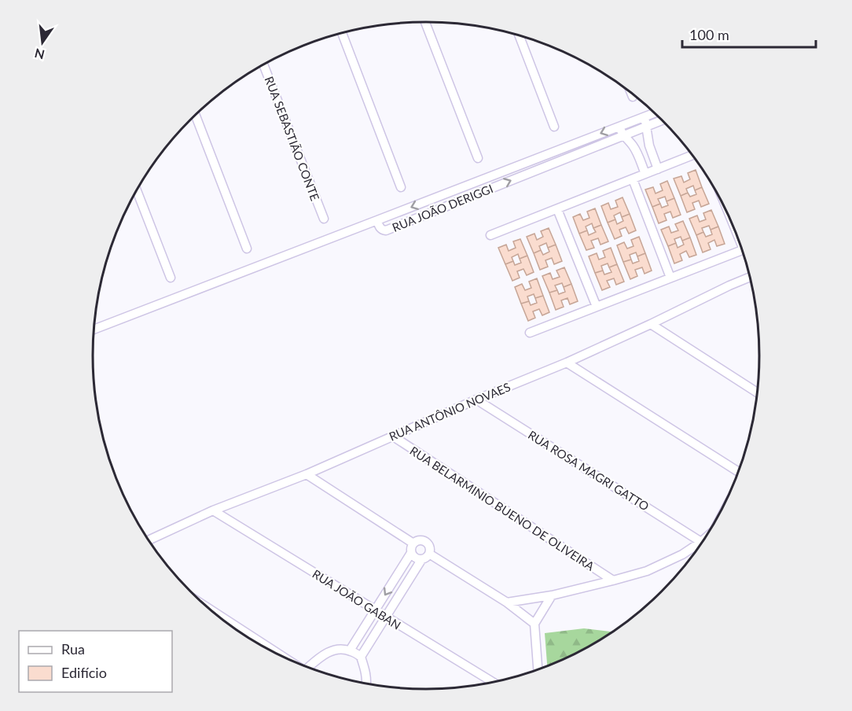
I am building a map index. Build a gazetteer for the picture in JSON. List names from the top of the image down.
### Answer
{
  "streets": {
    "street": [
      "RUA SEBASTIÃO CONTE",
      "RUA JOÃO DERIGGI",
      "RUA ANTÔNIO NOVAES",
      "RUA ROSA MAGRI GATTO",
      "RUA BELARMINIO BUENO DE OLIVEIRA",
      "RUA JOÃO GABAN"
    ]
  },
  "crossings": [
    ["RUA ANTÔNIO NOVAES", "RUA ROSA MAGRI GATTO"],
    ["RUA ANTÔNIO NOVAES", "RUA BELARMINIO BUENO DE OLIVEIRA"],
    ["RUA ANTÔNIO NOVAES", "RUA JOÃO GABAN"]
  ],
  "legend": ["Rua", "Edifício"],
  "scale_bar": "100 m",
  "north": "bottom"
}
